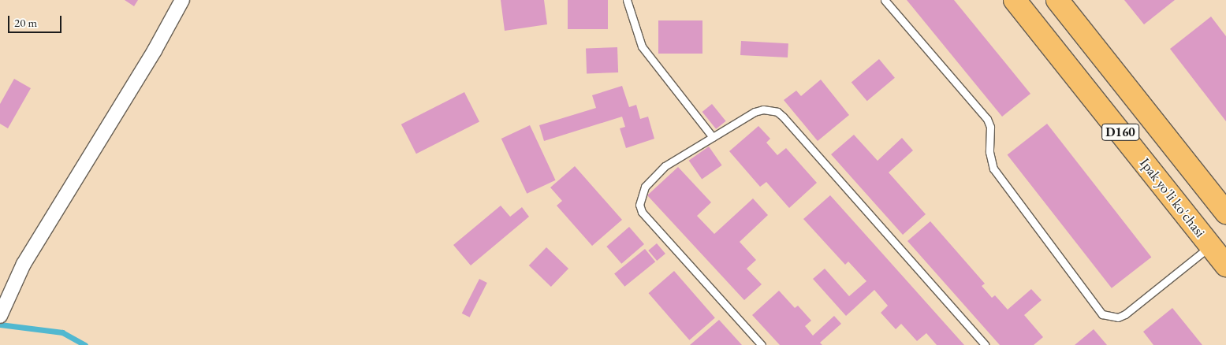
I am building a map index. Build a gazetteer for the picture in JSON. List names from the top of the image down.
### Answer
{
  "streets": {
    "main road": ["D160", "Ipak yo'li ko'chasi"]
  },
  "scale_bar": "20 m"
}
